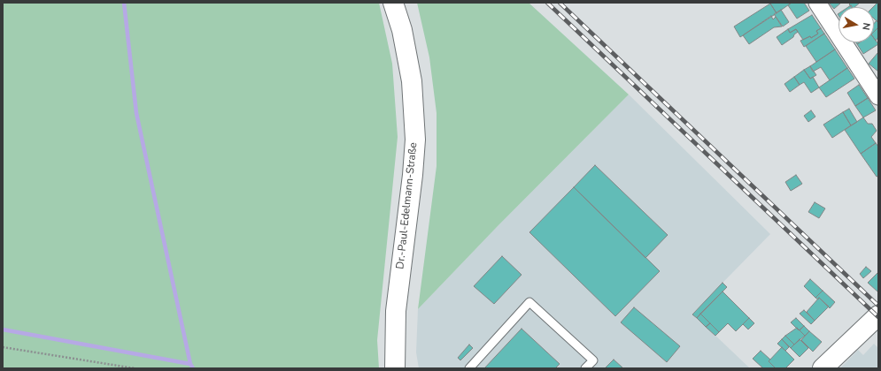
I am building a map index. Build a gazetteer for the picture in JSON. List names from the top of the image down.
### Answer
{
  "streets": {
    "street": ["Dr.-Paul-Edelmann-Straße"]
  },
  "north": "right"
}
